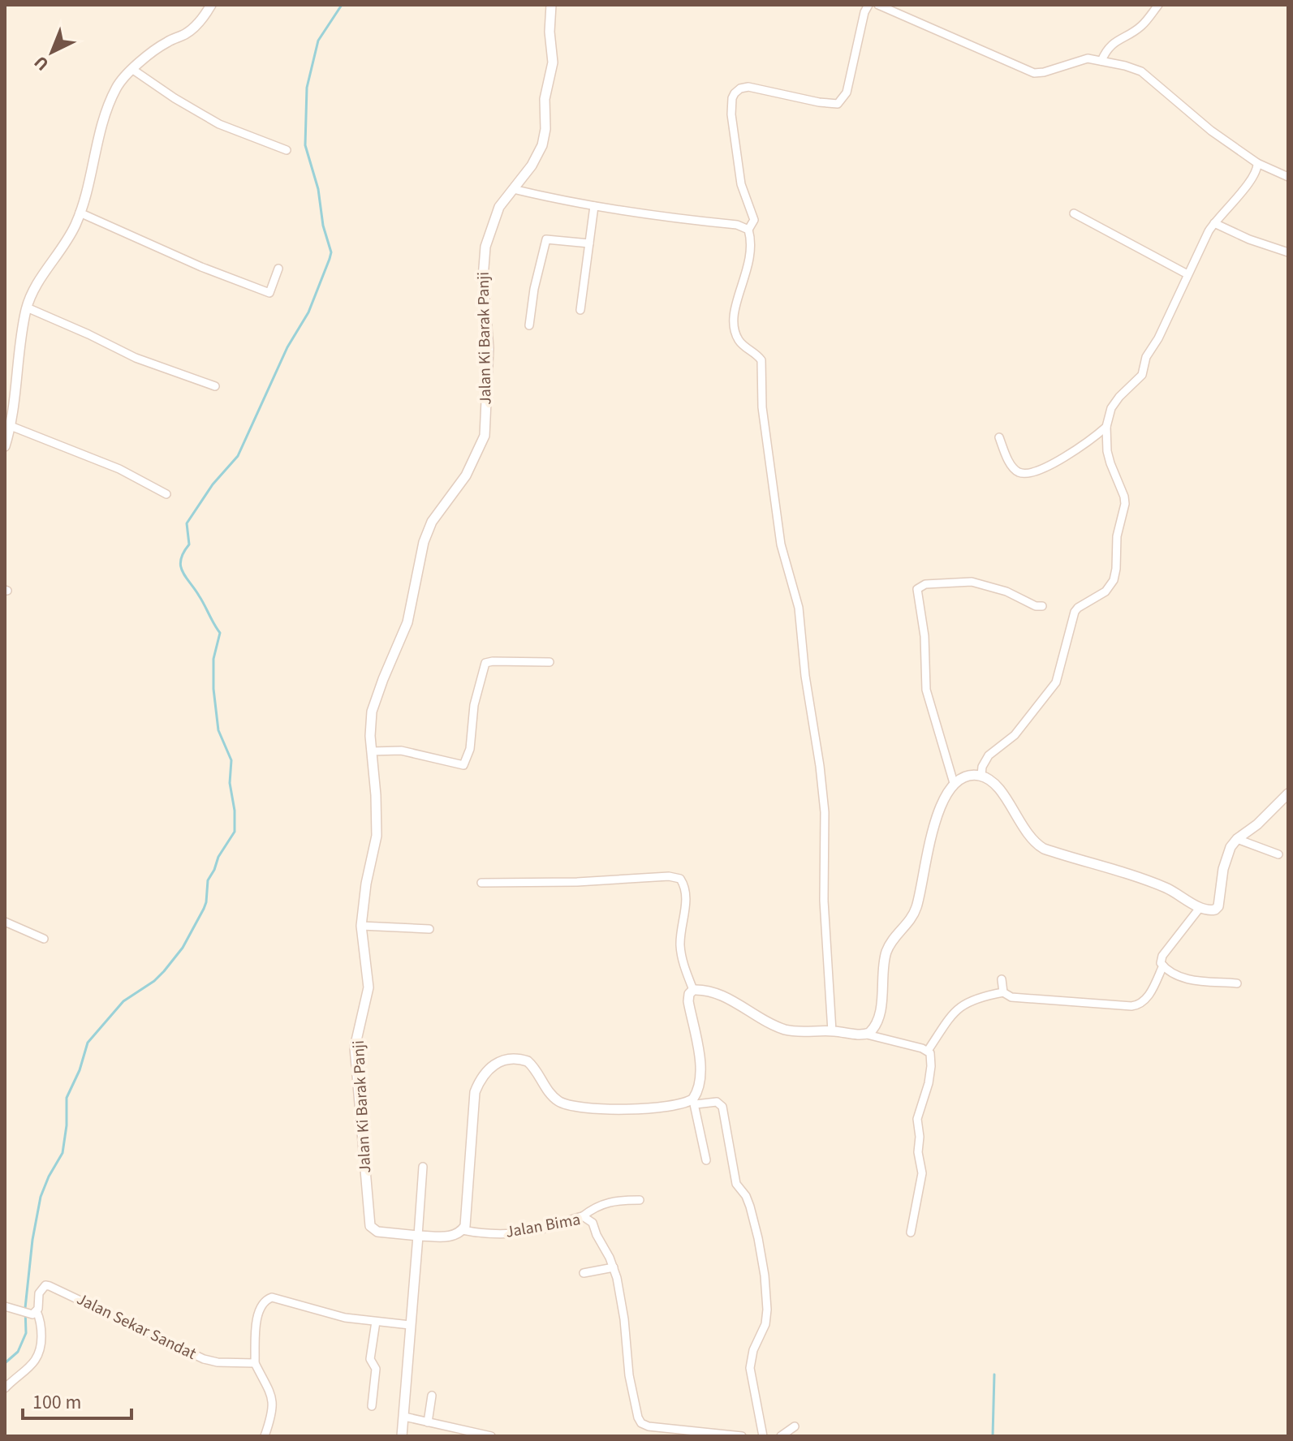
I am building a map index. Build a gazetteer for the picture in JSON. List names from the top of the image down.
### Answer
{
  "streets": {
    "street": ["Jalan Ki Barak Panji", "Jalan Bima", "Jalan Sekar Sandat"]
  },
  "scale_bar": "100 m",
  "north": "bottom left"
}
